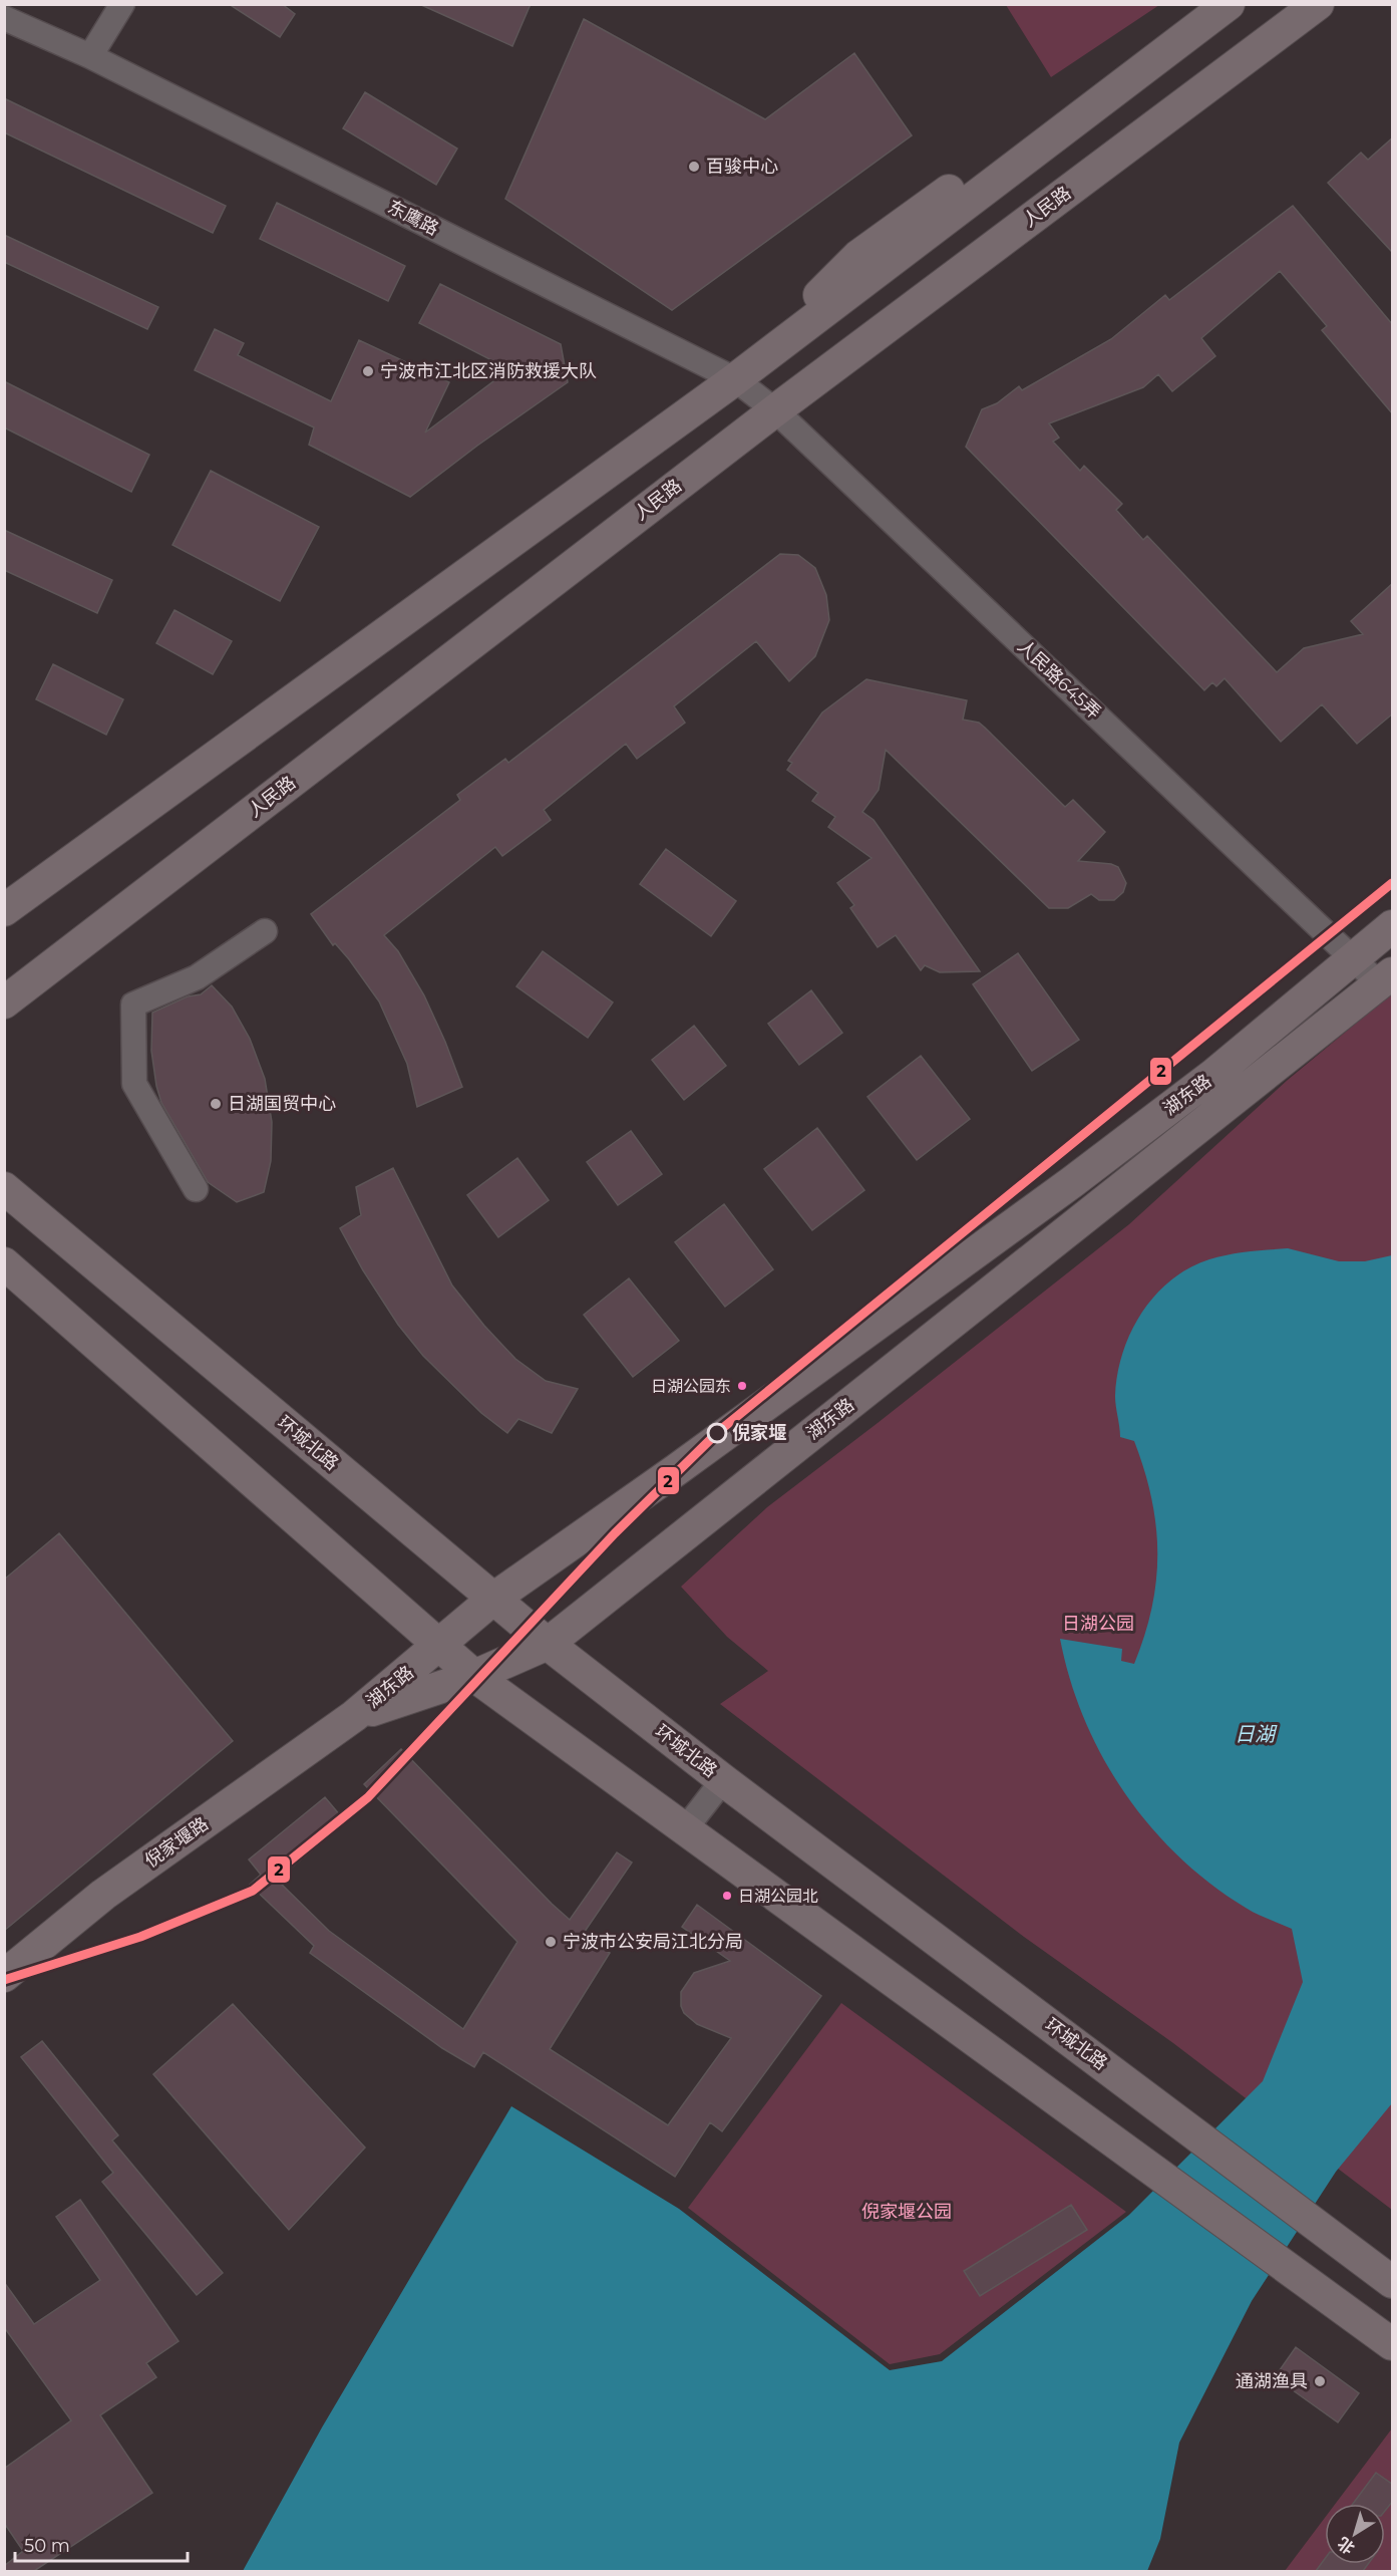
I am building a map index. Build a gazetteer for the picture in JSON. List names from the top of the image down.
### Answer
{
  "streets": {
    "main road": [
      "人民路",
      "湖东路",
      "环城北路",
      "倪家堰路"
    ],
    "street": ["东鹰路", "人民路645弄"]
  },
  "crossings": [
    ["人民路", "人民路645弄"],
    ["东鹰路", "人民路645弄"],
    ["人民路645弄", "湖东路"],
    ["湖东路", "环城北路"],
    ["湖东路", "倪家堰路"]
  ],
  "water": ["日湖"],
  "parks": ["日湖公园", "倪家堰公园"],
  "places": [
    "百骏中心",
    "宁波市江北区消防救援大队",
    "日湖国贸中心",
    "日湖公园东",
    "倪家堰",
    "日湖公园北",
    "宁波市公安局江北分局",
    "通湖渔具"
  ],
  "lines": ["transit line 2"],
  "scale_bar": "50 m",
  "north": "bottom left"
}
